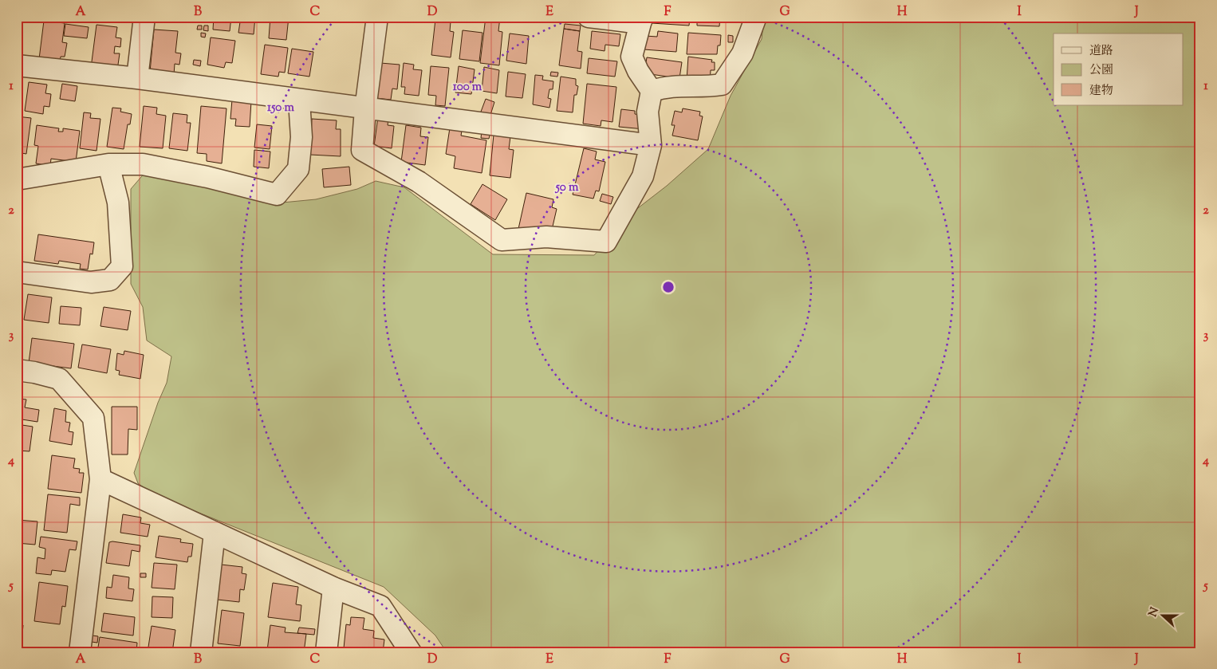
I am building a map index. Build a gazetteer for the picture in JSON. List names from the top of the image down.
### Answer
{
  "legend": ["道路", "公園", "建物"],
  "north": "left",
  "grid": {
    "columns": [
      "A",
      "B",
      "C",
      "D",
      "E",
      "F",
      "G",
      "H",
      "I",
      "J"
    ],
    "rows": [
      "1",
      "2",
      "3",
      "4",
      "5"
    ]
  },
  "rings": ["100 m", "150 m", "50 m"]
}
